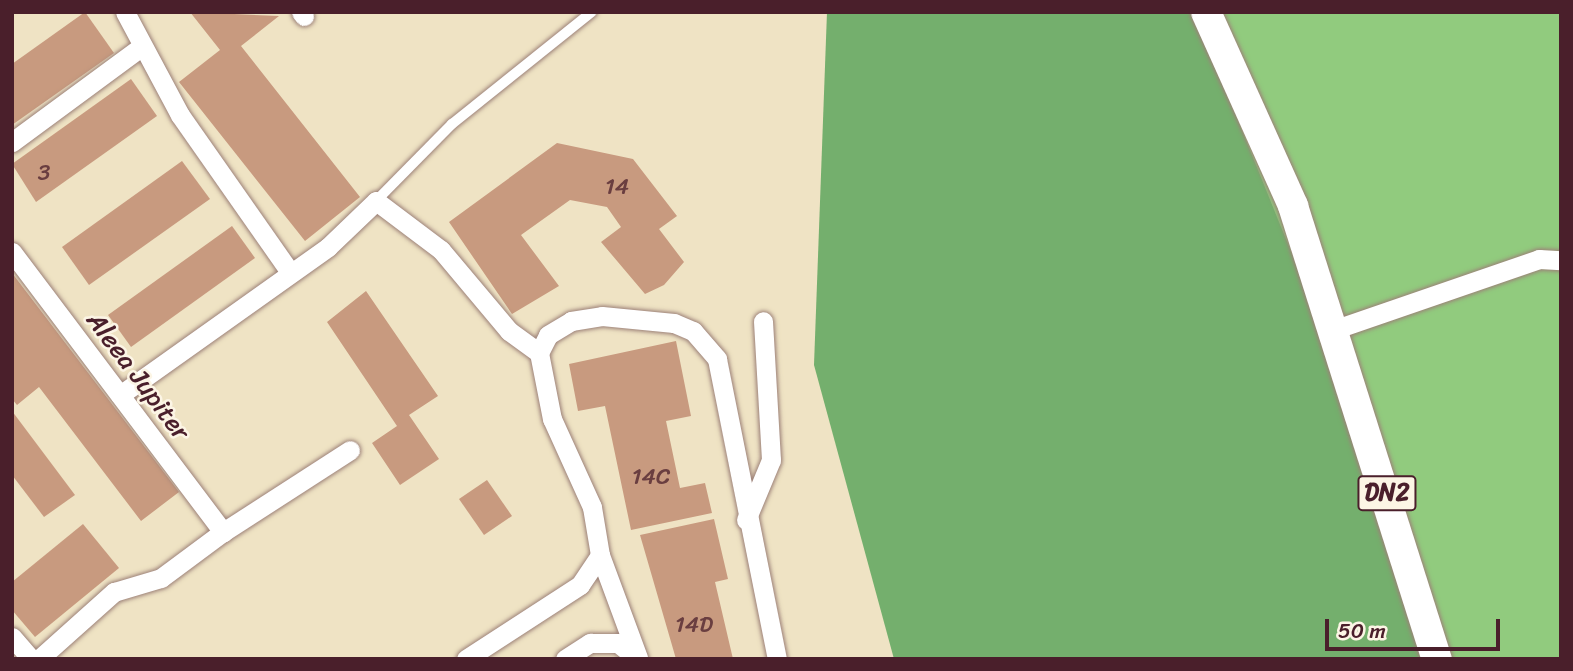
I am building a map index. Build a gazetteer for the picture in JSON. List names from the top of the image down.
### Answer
{
  "streets": {
    "main road": ["DN2"],
    "street": ["Aleea Jupiter"]
  },
  "house_numbers": [
    "3",
    "14",
    "14C",
    "14D"
  ],
  "scale_bar": "50 m"
}
